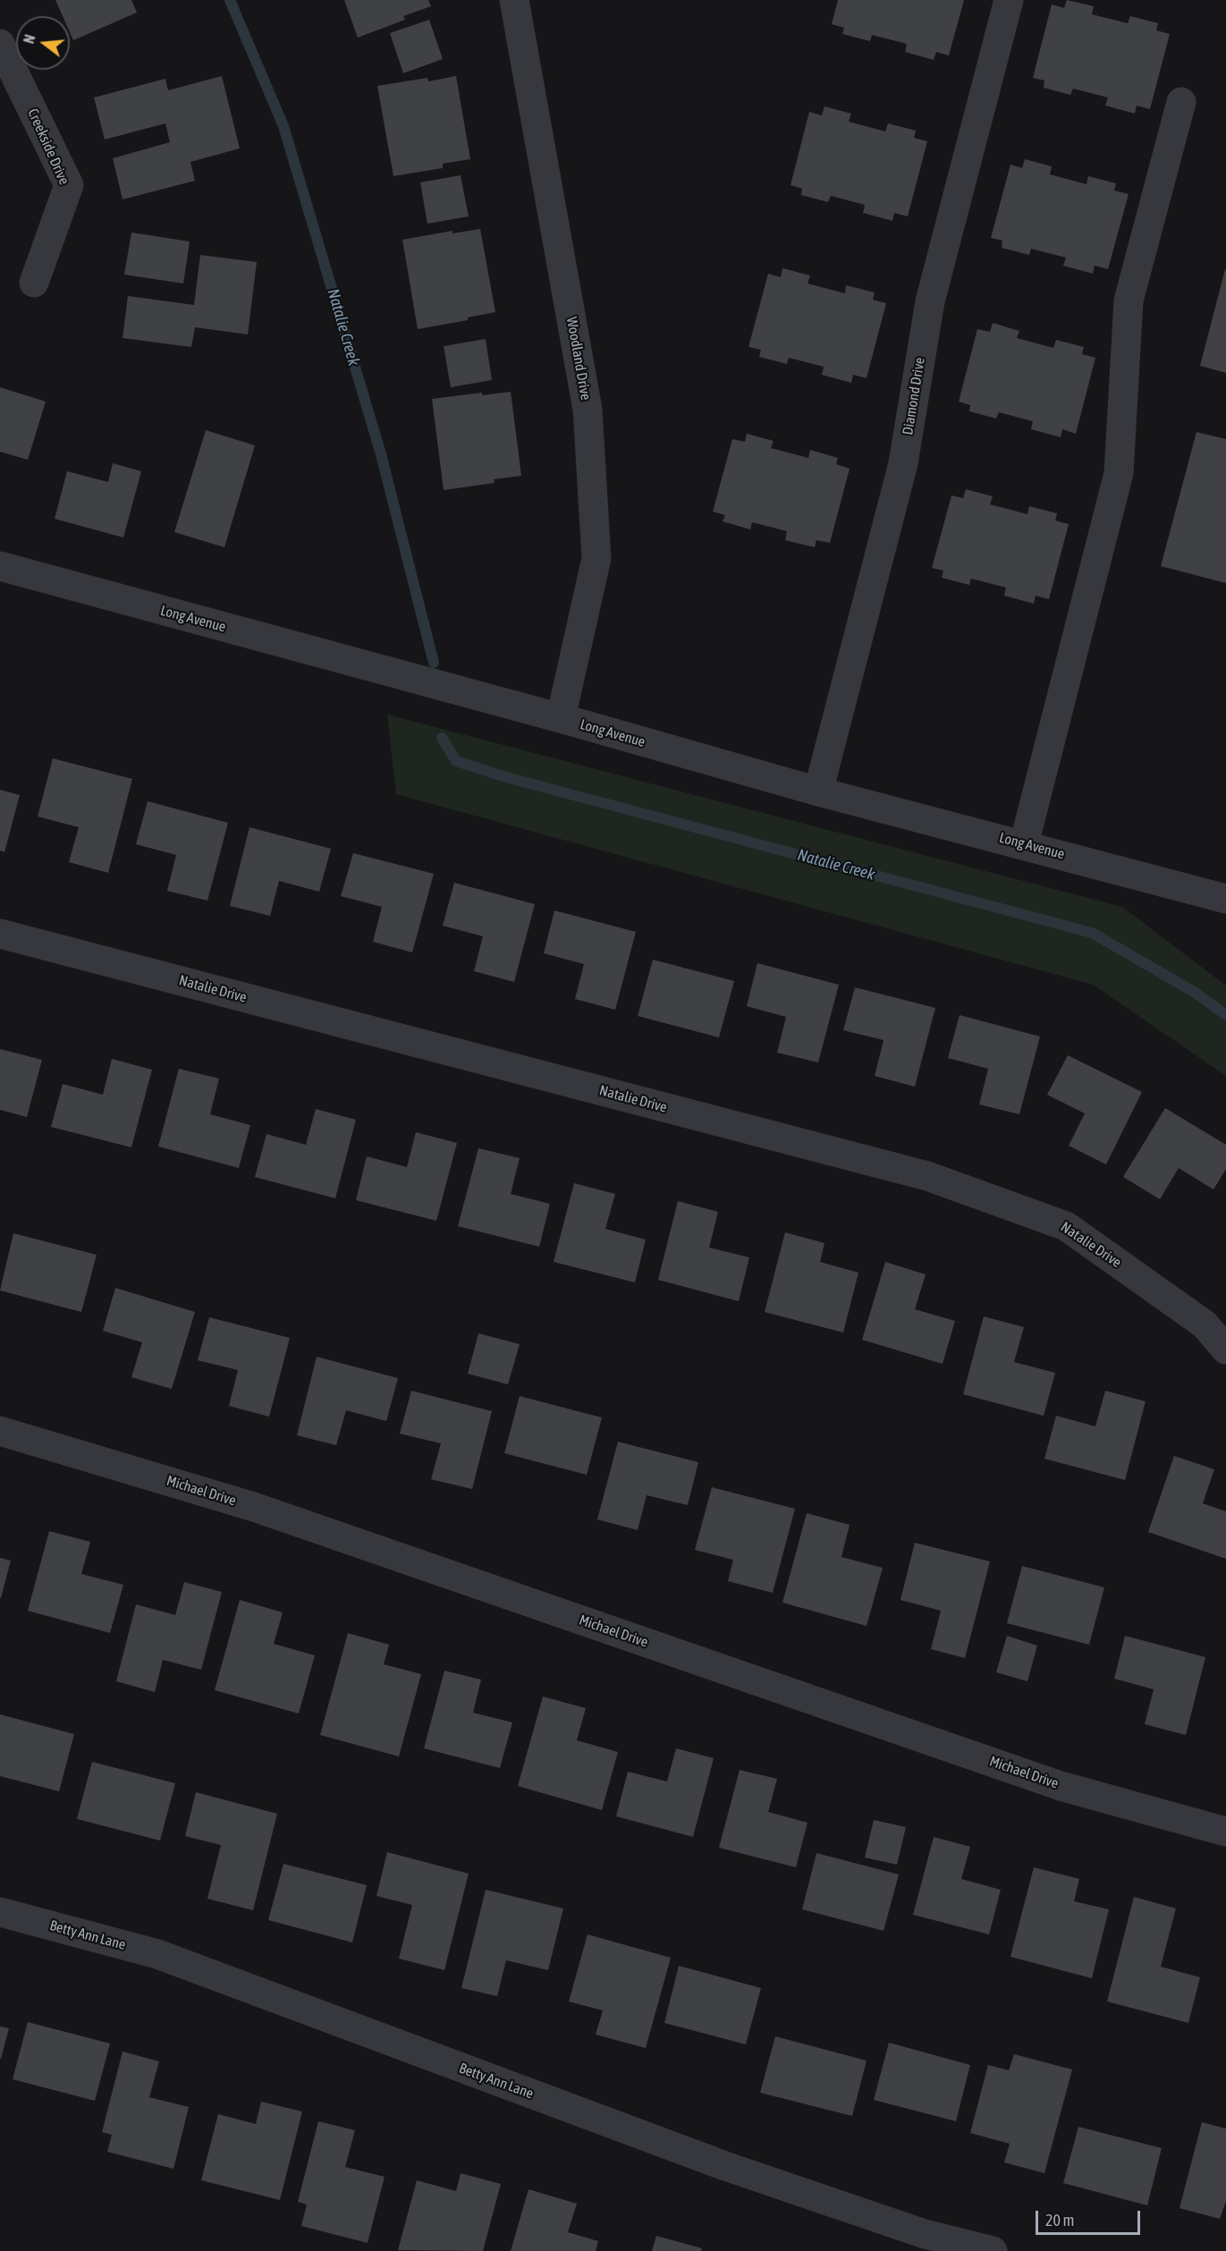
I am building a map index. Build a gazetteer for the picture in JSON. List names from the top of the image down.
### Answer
{
  "streets": {
    "street": [
      "Creekside Drive",
      "Woodland Drive",
      "Diamond Drive",
      "Long Avenue",
      "Natalie Drive",
      "Michael Drive",
      "Betty Ann Lane"
    ]
  },
  "crossings": [
    ["Woodland Drive", "Long Avenue"],
    ["Diamond Drive", "Long Avenue"]
  ],
  "water": ["Natalie Creek"],
  "scale_bar": "20 m",
  "north": "left"
}
